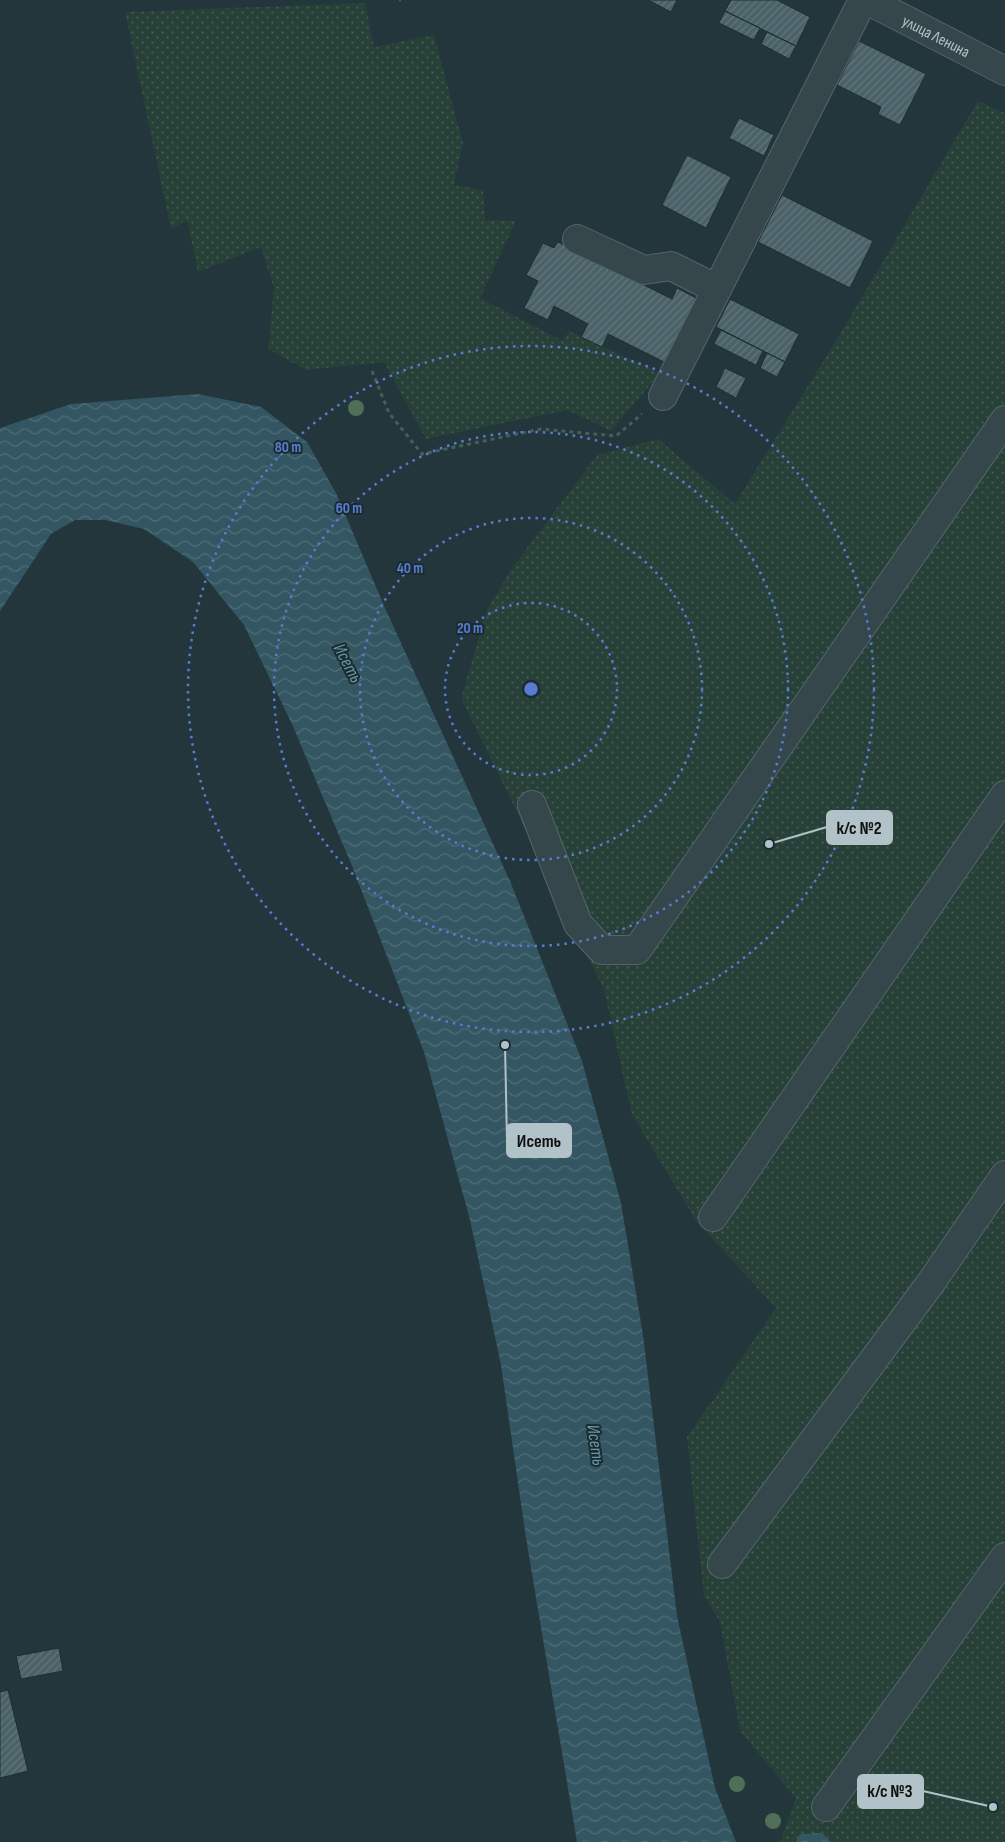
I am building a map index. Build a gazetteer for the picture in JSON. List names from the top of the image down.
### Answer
{
  "streets": {
    "street": ["улица Ленина"]
  },
  "water": ["Исеть"],
  "places": ["к/с №2", "Исеть", "к/с №3"],
  "rings": [
    "80 m",
    "60 m",
    "40 m",
    "20 m"
  ]
}
